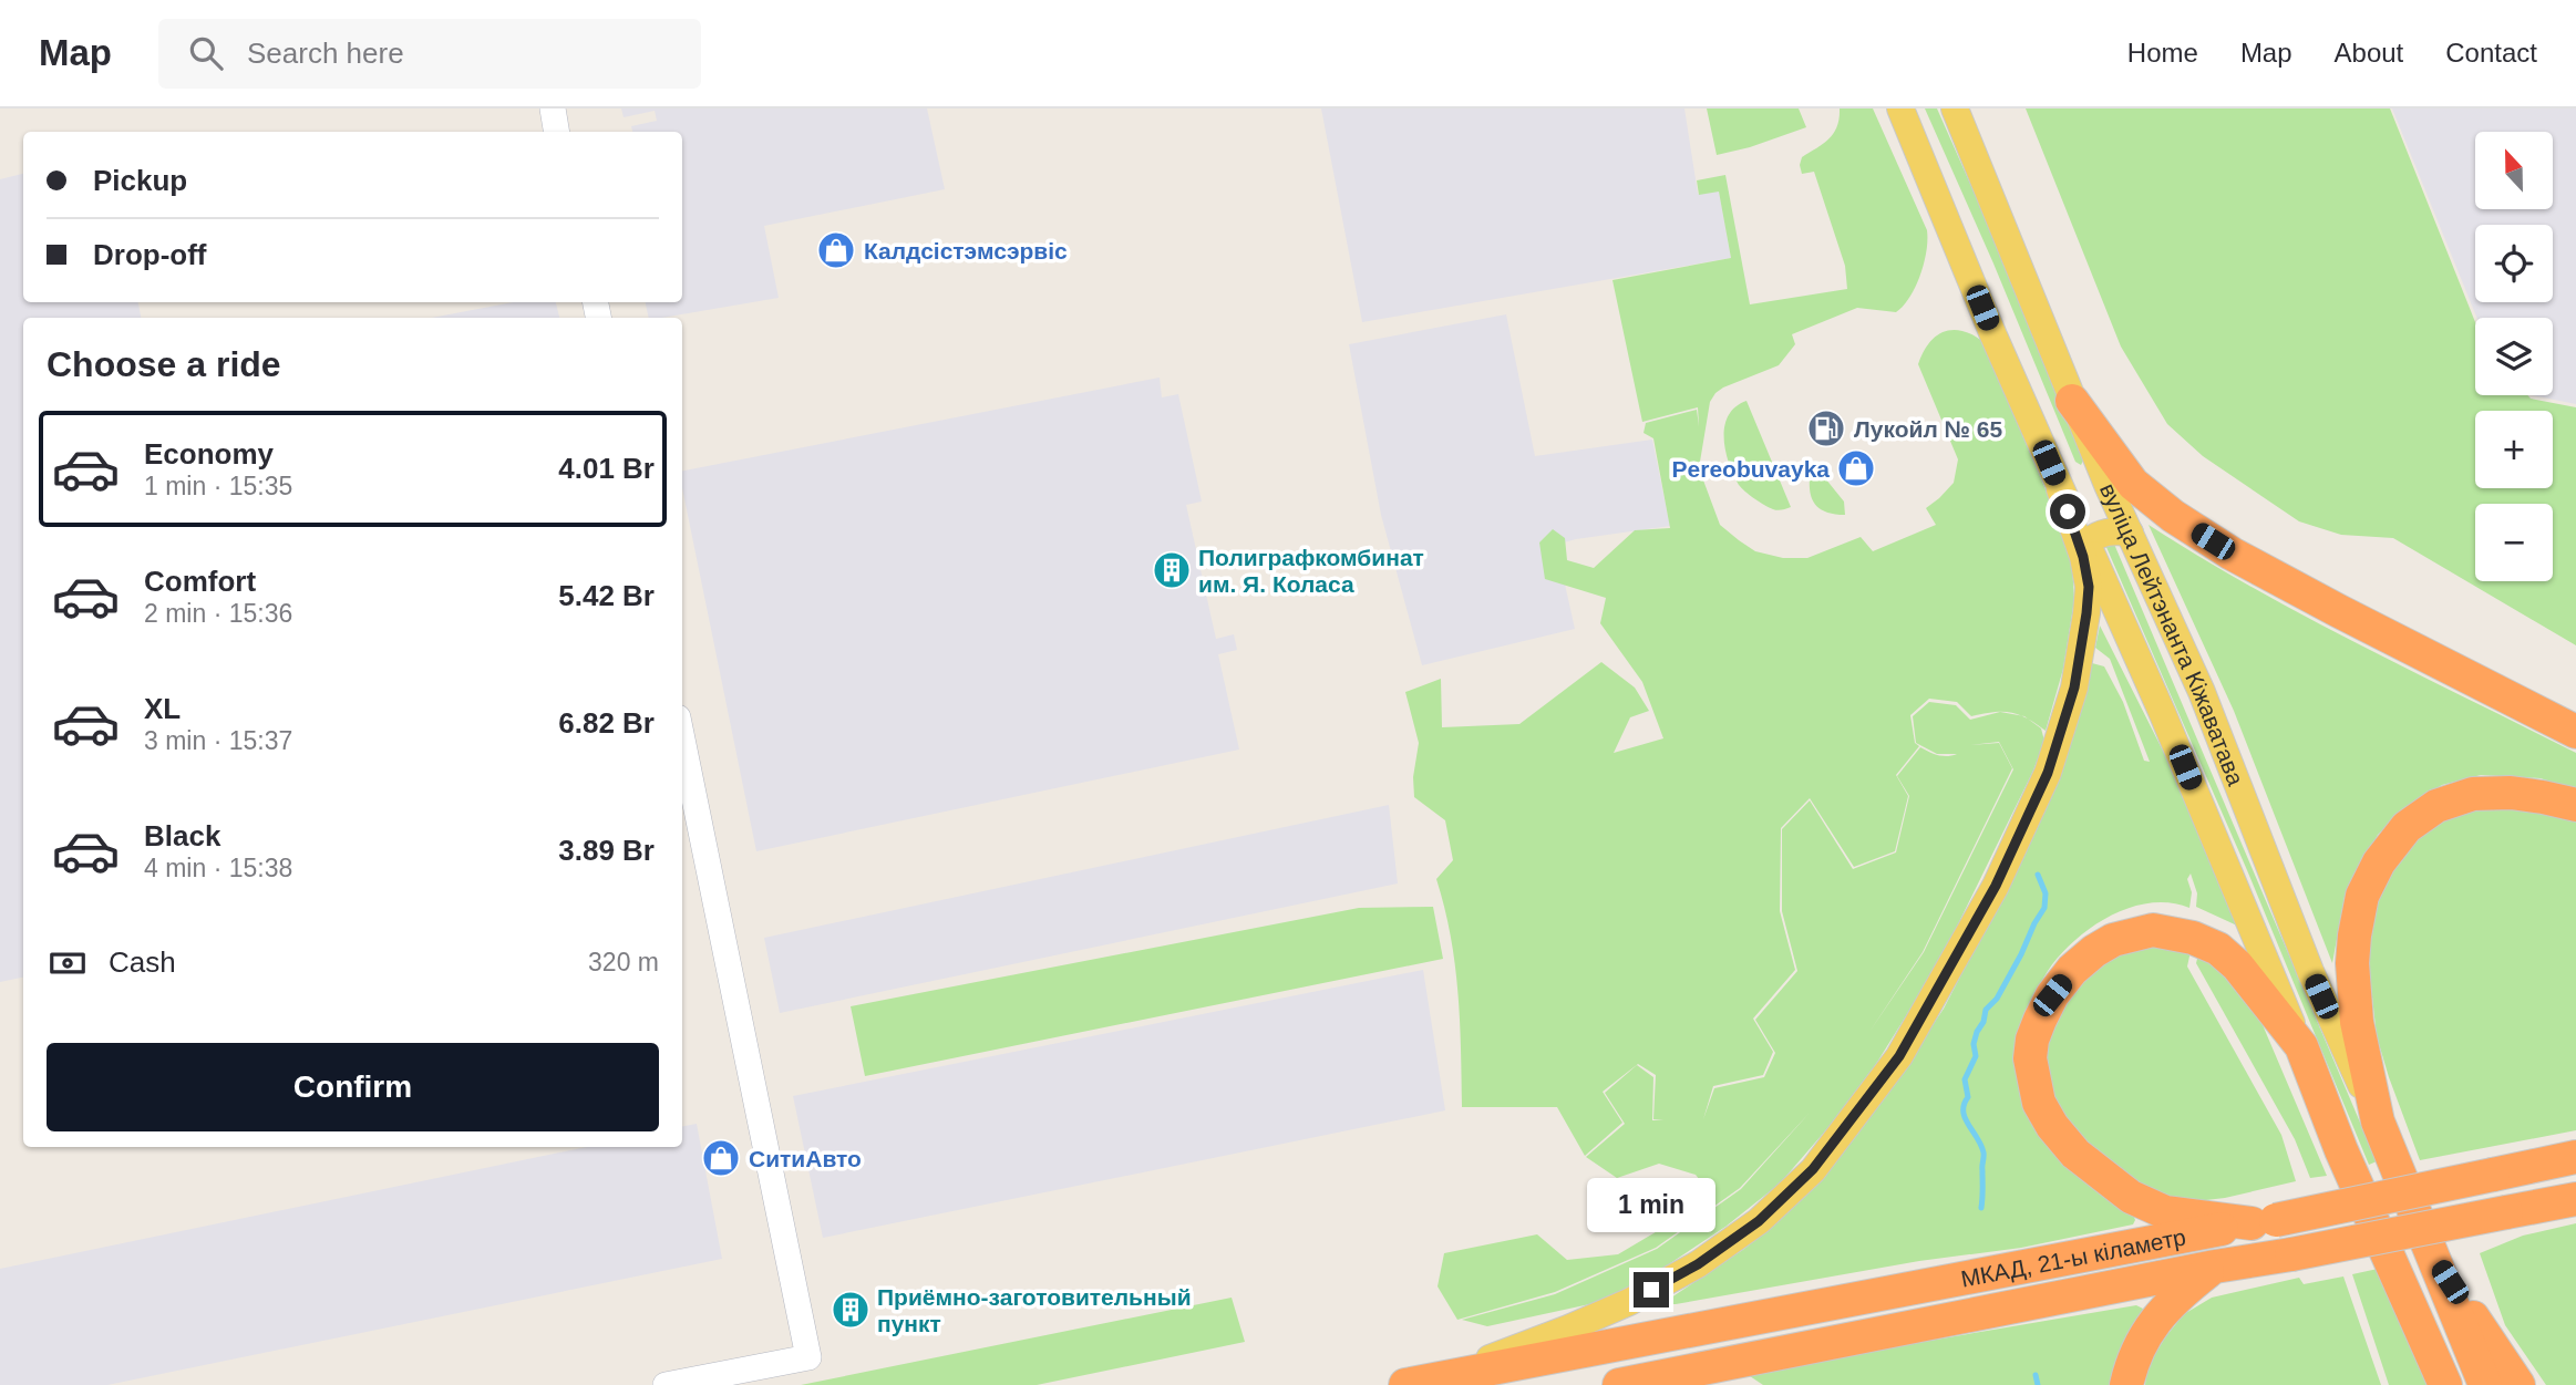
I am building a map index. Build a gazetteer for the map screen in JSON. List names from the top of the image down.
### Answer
{
  "streets": {
    "highway": ["вуліца Лейтэнанта Кіжаватава", "МКАД, 21-ы кіламетр"]
  },
  "places": {
    "shop": ["Калдсістэмсэрвіс", "Pereobuvayka", "СитиАвто"],
    "fuel station": ["Лукойл № 65"],
    "building": ["Полиграфкомбинат им. Я. Коласа", "Приёмно-заготовительный пункт"]
  },
  "north": "top",
  "page": {
    "header": "Map",
    "search": "Search here",
    "nav": [
      "Home",
      "Map",
      "About",
      "Contact"
    ],
    "map_buttons": ["+", "−"],
    "banner": ["Pickup", "Drop-off"],
    "heading": "Choose a ride",
    "list": [
      {
        "name": "Economy",
        "note": "1 min · 15:35",
        "value": "4.01 Br"
      },
      {
        "name": "Comfort",
        "note": "2 min · 15:36",
        "value": "5.42 Br"
      },
      {
        "name": "XL",
        "note": "3 min · 15:37",
        "value": "6.82 Br"
      },
      {
        "name": "Black",
        "note": "4 min · 15:38",
        "value": "3.89 Br"
      }
    ],
    "pay": ["Cash", "320 m"],
    "buttons": "Confirm",
    "bubble": "1 min"
  }
}
